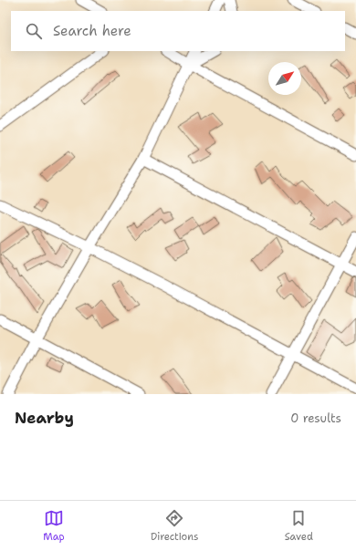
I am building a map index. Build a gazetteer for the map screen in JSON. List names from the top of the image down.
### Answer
{
  "north": "top right",
  "page": {
    "search": "Search here",
    "heading": ["Nearby", "0 results"],
    "nav": ["Map", "Directions", "Saved"]
  }
}
